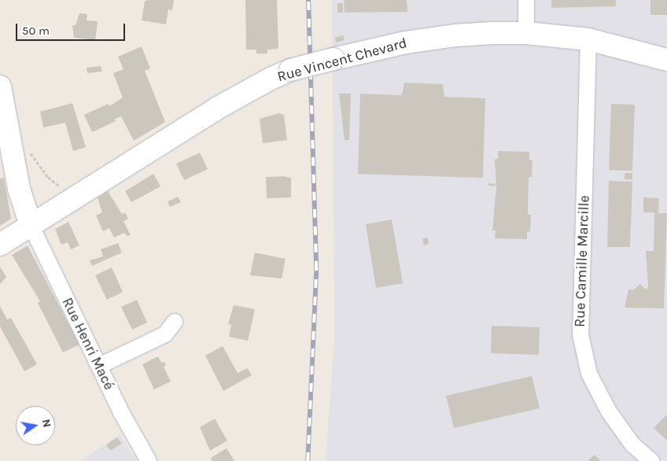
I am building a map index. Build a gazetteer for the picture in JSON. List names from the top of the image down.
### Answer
{
  "streets": {
    "street": ["Rue Vincent Chevard", "Rue Camille Marcille", "Rue Henri Macé"]
  },
  "crossings": [
    ["Rue Vincent Chevard", "Rue Camille Marcille"],
    ["Rue Vincent Chevard", "Rue Henri Macé"]
  ],
  "scale_bar": "50 m",
  "north": "right"
}
